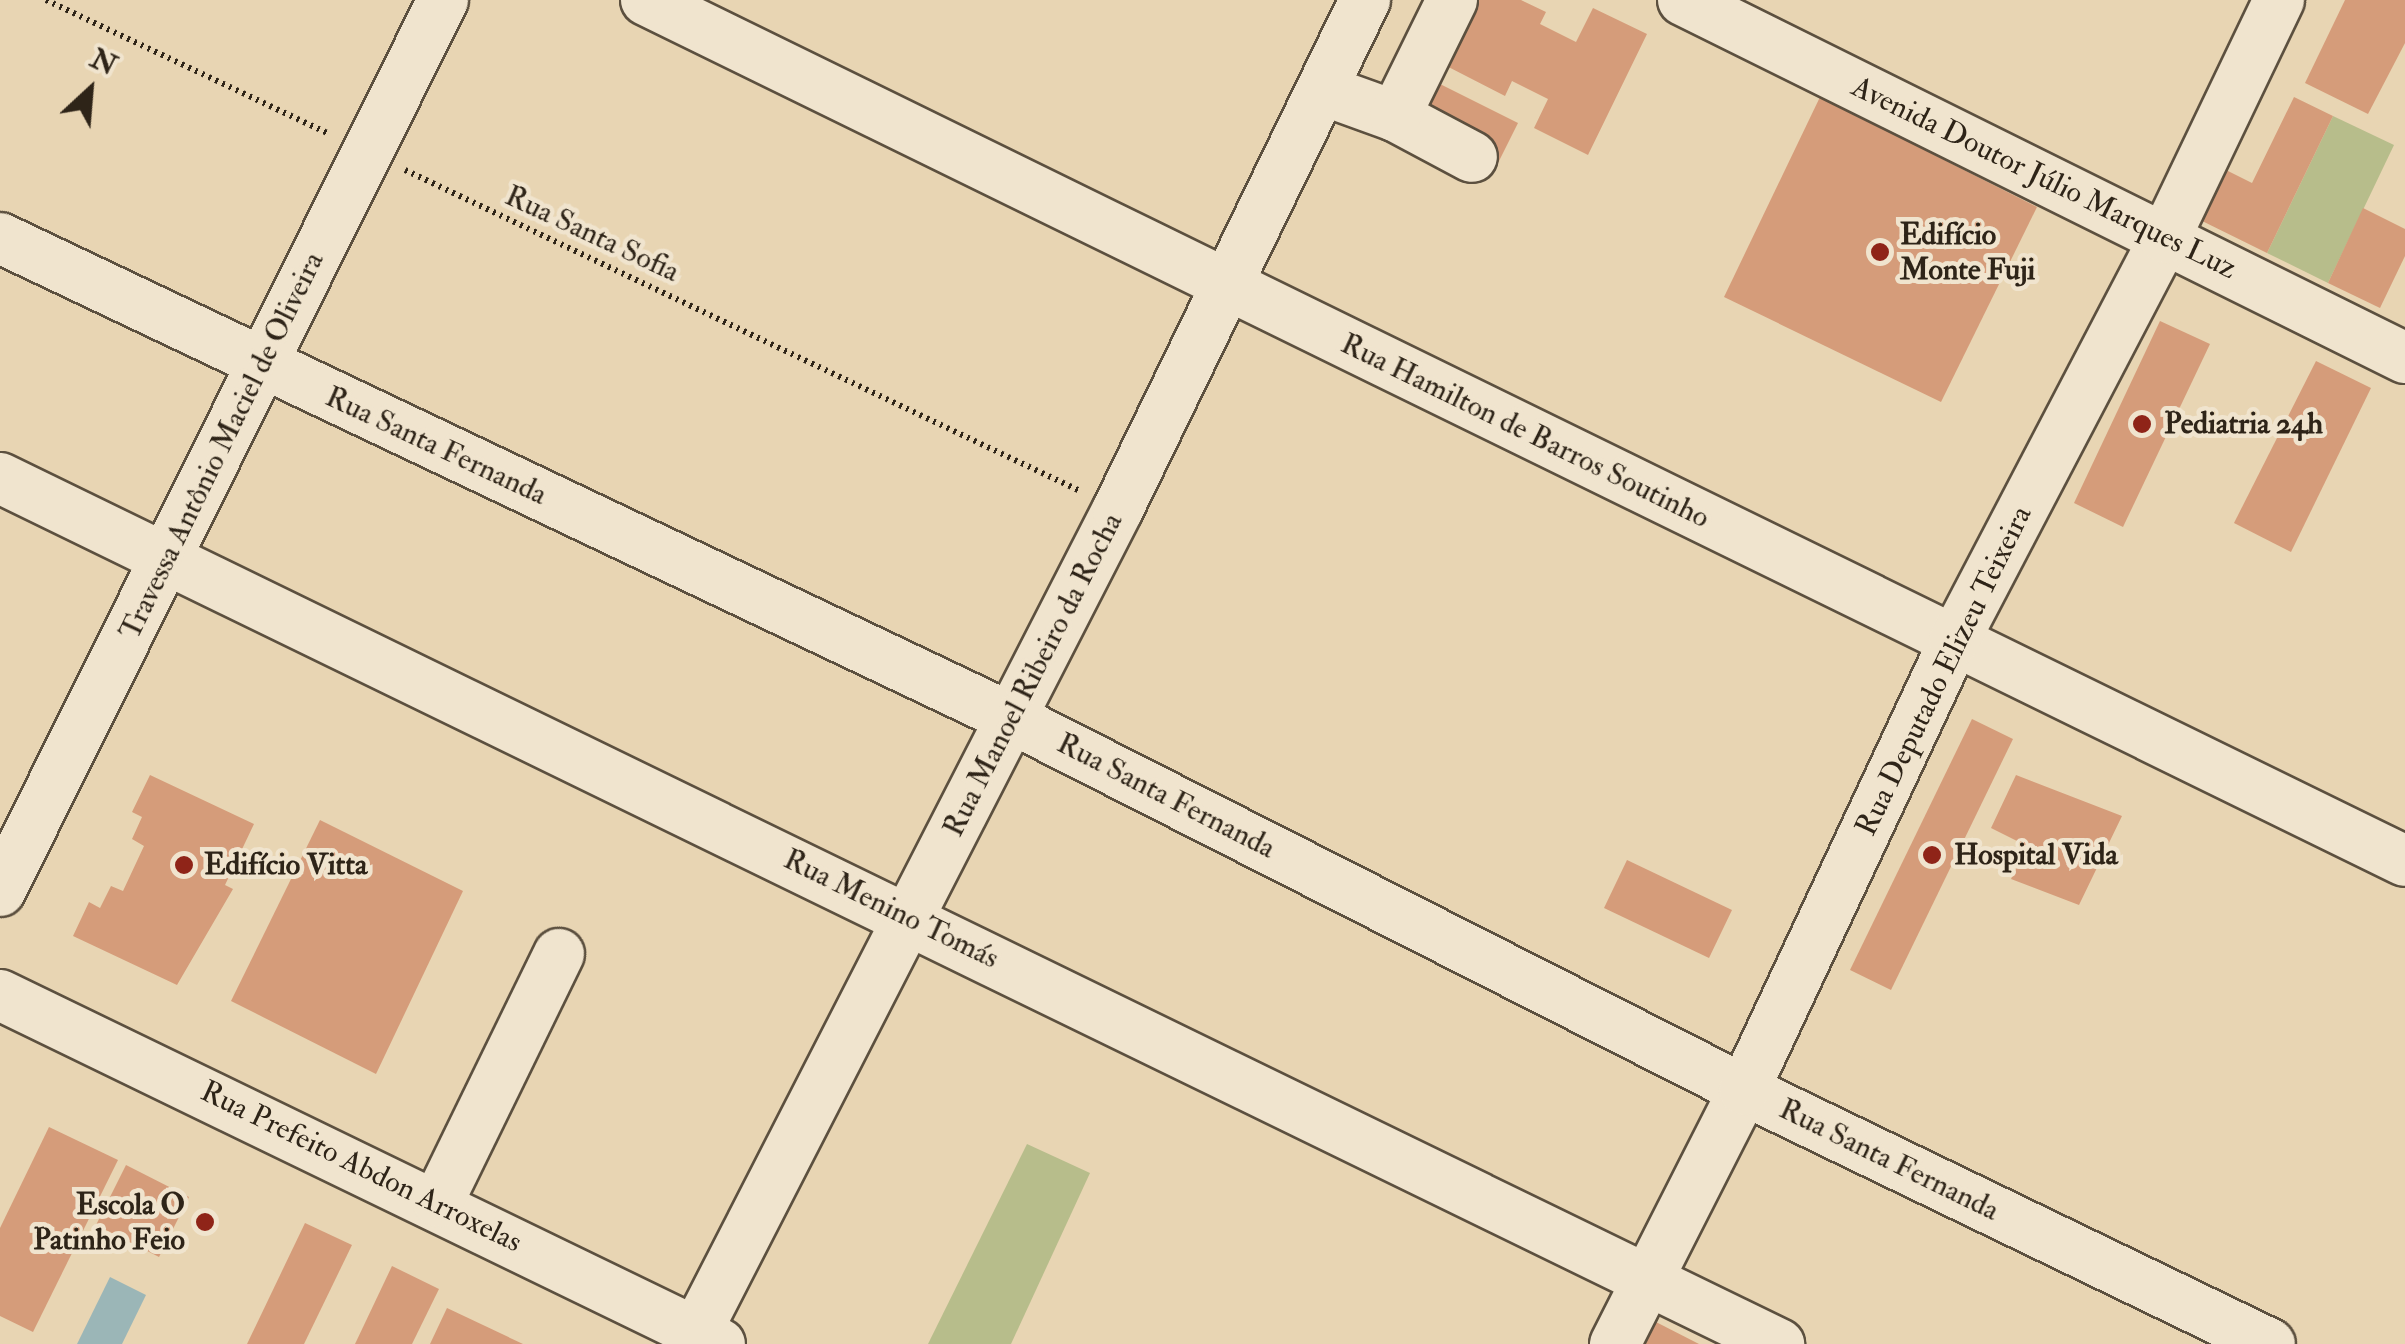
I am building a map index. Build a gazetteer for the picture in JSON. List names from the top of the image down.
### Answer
{
  "streets": {
    "street": [
      "Avenida Doutor Júlio Marques Luz",
      "Rua Hamilton de Barros Soutinho",
      "Travessa Antônio Maciel de Oliveira",
      "Rua Santa Fernanda",
      "Rua Deputado Elizeu Teixeira",
      "Rua Manoel Ribeiro da Rocha",
      "Rua Menino Tomás",
      "Rua Prefeito Abdon Arroxelas"
    ],
    "path": ["Rua Santa Sofia"]
  },
  "crossings": [
    ["Avenida Doutor Júlio Marques Luz", "Rua Deputado Elizeu Teixeira"],
    ["Rua Santa Sofia", "Travessa Antônio Maciel de Oliveira"],
    ["Rua Santa Sofia", "Rua Manoel Ribeiro da Rocha"],
    ["Rua Hamilton de Barros Soutinho", "Rua Deputado Elizeu Teixeira"],
    ["Rua Hamilton de Barros Soutinho", "Rua Manoel Ribeiro da Rocha"],
    ["Travessa Antônio Maciel de Oliveira", "Rua Santa Fernanda"],
    ["Travessa Antônio Maciel de Oliveira", "Rua Menino Tomás"],
    ["Rua Santa Fernanda", "Rua Deputado Elizeu Teixeira"],
    ["Rua Santa Fernanda", "Rua Manoel Ribeiro da Rocha"],
    ["Rua Deputado Elizeu Teixeira", "Rua Menino Tomás"],
    ["Rua Manoel Ribeiro da Rocha", "Rua Menino Tomás"],
    ["Rua Manoel Ribeiro da Rocha", "Rua Prefeito Abdon Arroxelas"]
  ],
  "places": [
    "Edifício Monte Fuji",
    "Pediatria 24h",
    "Hospital Vida",
    "Edifício Vitta",
    "Escola O Patinho Feio"
  ],
  "north": "top right"
}
